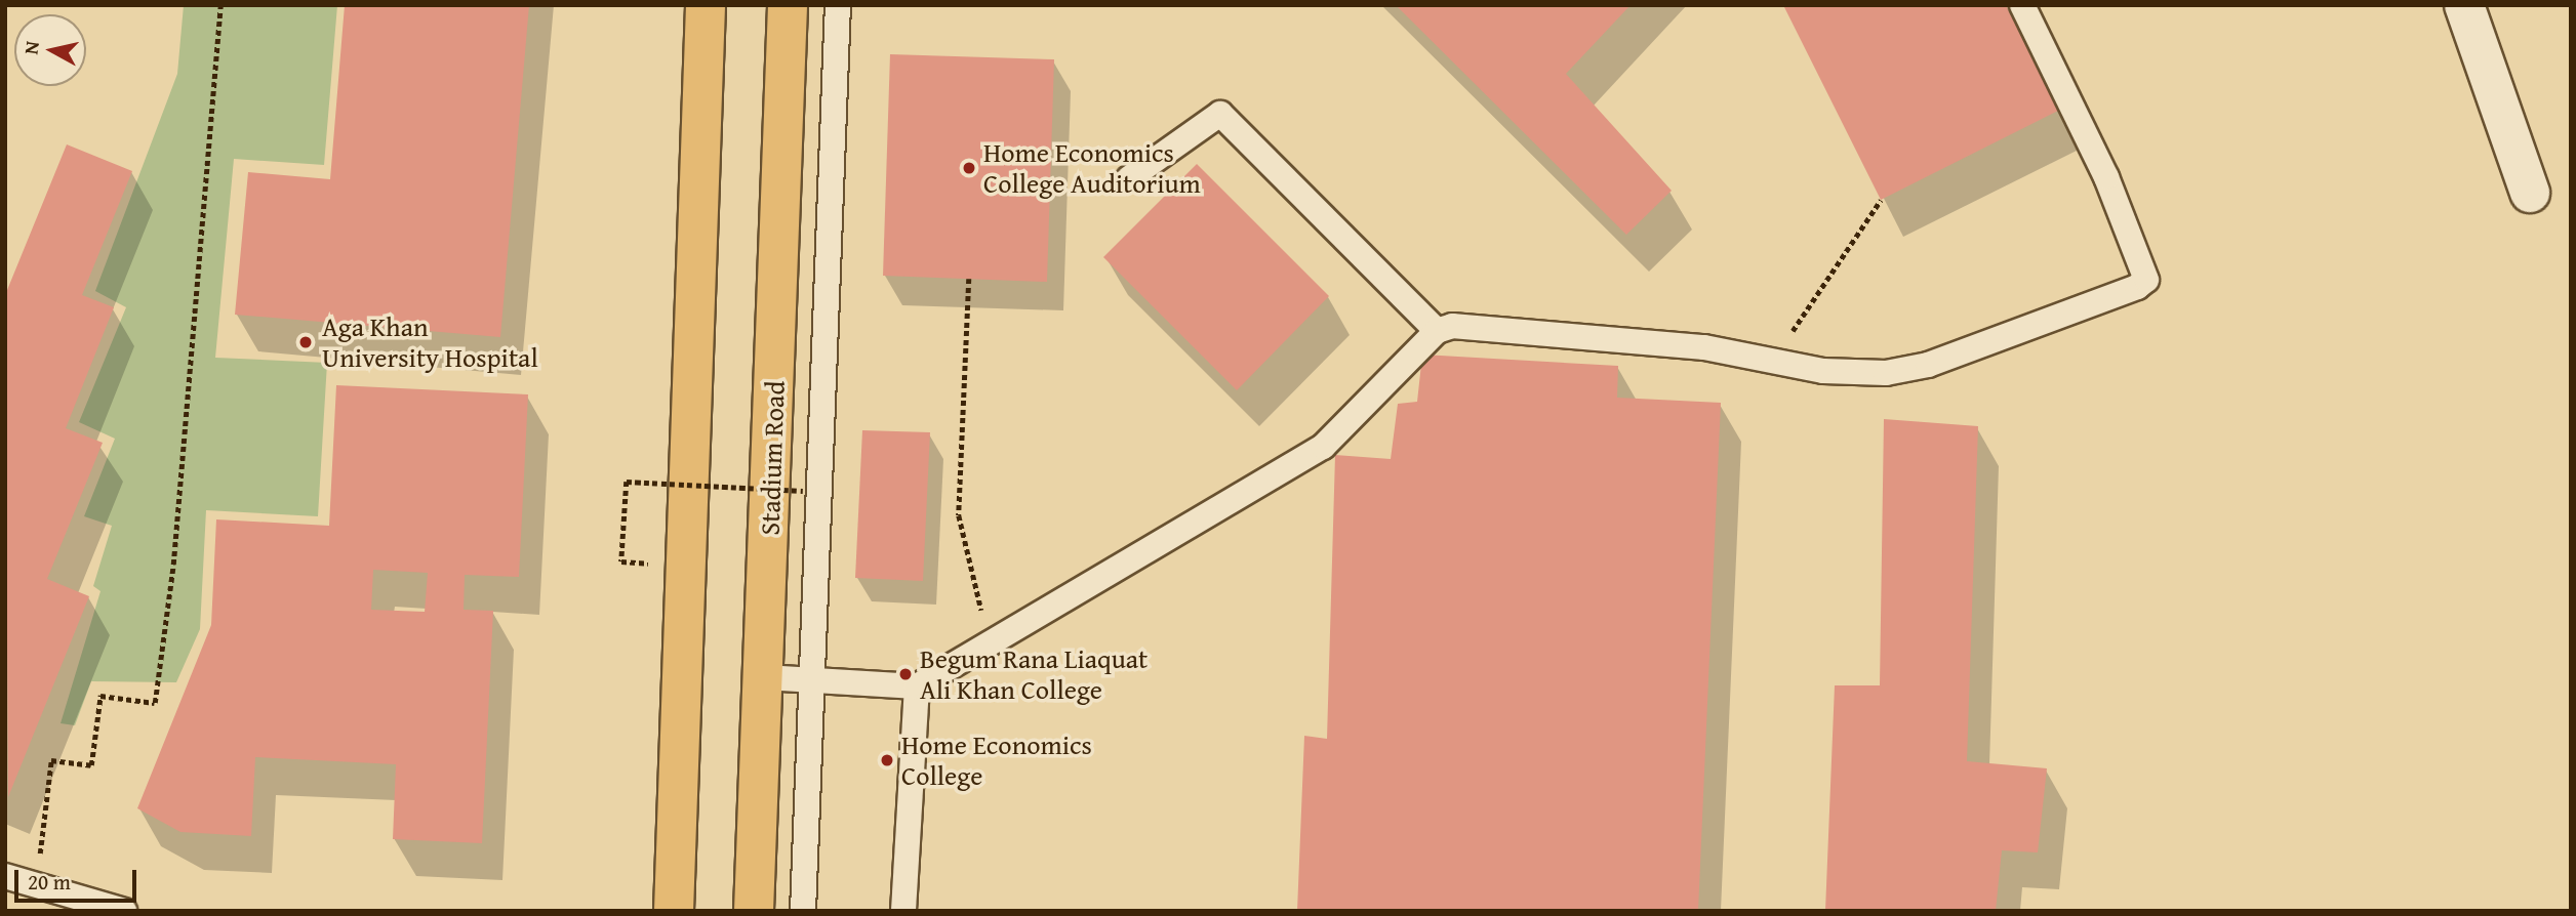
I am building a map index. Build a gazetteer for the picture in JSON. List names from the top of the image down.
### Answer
{
  "streets": {
    "main road": ["Stadium Road"]
  },
  "places": [
    "Home Economics College Auditorium",
    "Aga Khan University Hospital",
    "Begum Rana Liaquat Ali Khan College",
    "Home Economics College"
  ],
  "scale_bar": "20 m",
  "north": "left"
}
